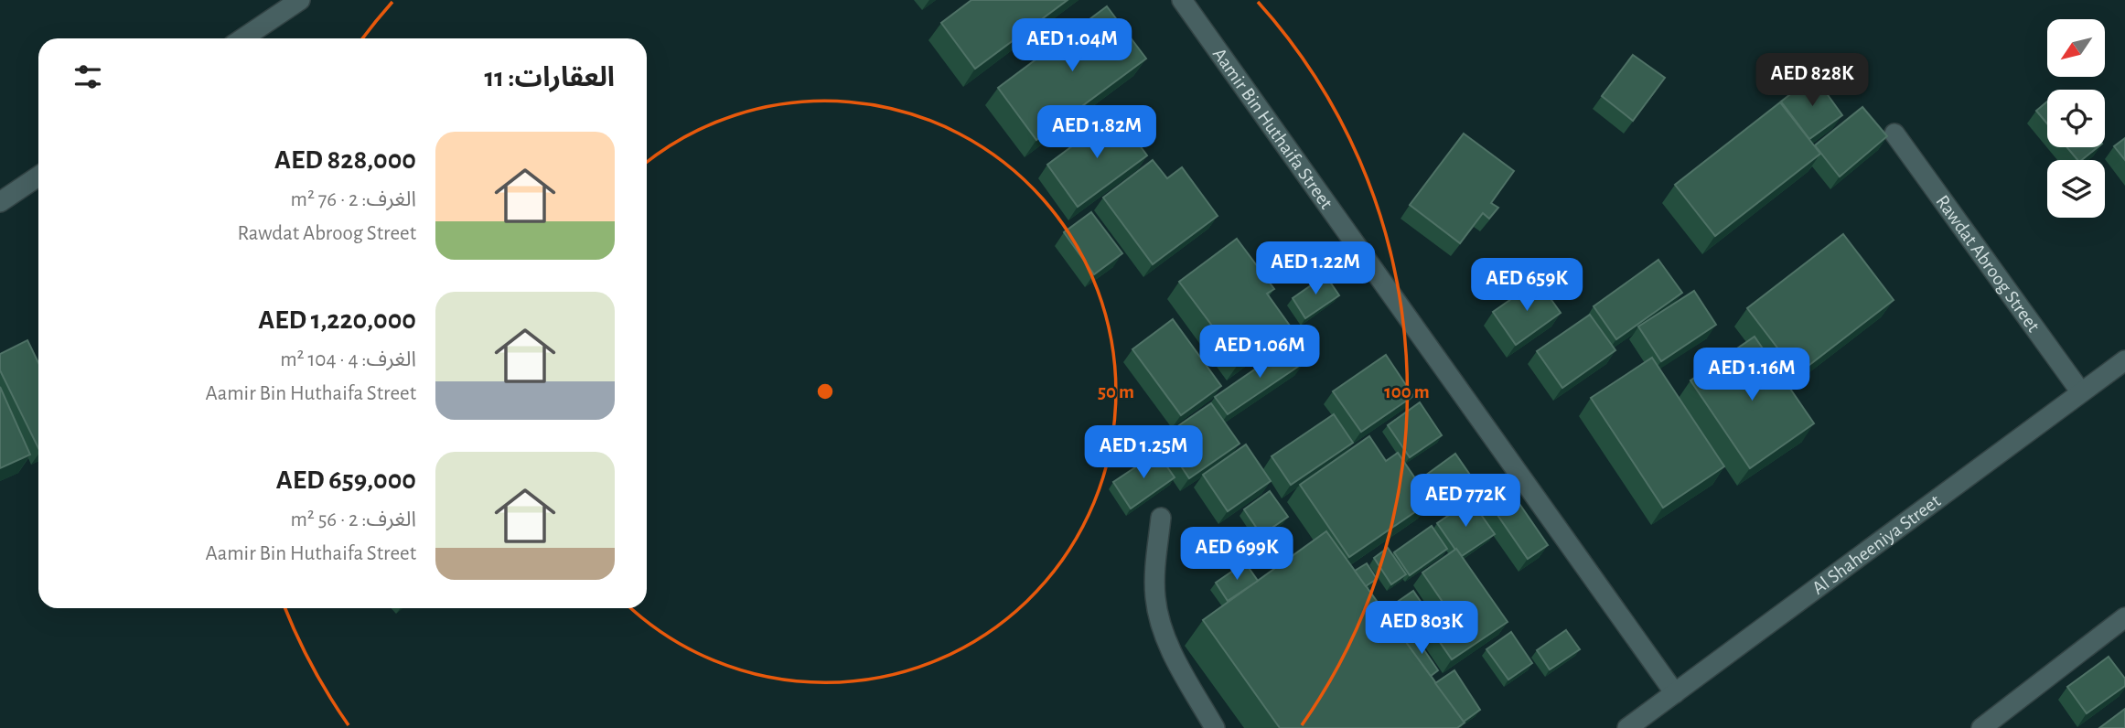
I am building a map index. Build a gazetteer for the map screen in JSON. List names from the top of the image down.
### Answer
{
  "streets": {
    "street": ["Aamir Bin Huthaifa Street", "Rawdat Abroog Street", "Al Shaheeniya Street"]
  },
  "crossings": [
    ["Aamir Bin Huthaifa Street", "Al Shaheeniya Street"],
    ["Rawdat Abroog Street", "Al Shaheeniya Street"]
  ],
  "north": "bottom left",
  "page": {
    "price": [
      "AED 1.04M",
      "AED 828K",
      "AED 1.82M",
      "AED 1.22M",
      "AED 659K",
      "AED 1.06M",
      "AED 1.16M",
      "AED 1.25M",
      "AED 772K",
      "AED 699K",
      "AED 803K"
    ],
    "heading": "العقارات: 11",
    "list": [
      {
        "name": "AED 828,000",
        "note": "الغرف: 2 · 76 m² · Rawdat Abroog Street"
      },
      {
        "name": "AED 1,220,000",
        "note": "الغرف: 4 · 104 m² · Aamir Bin Huthaifa Street"
      },
      {
        "name": "AED 659,000",
        "note": "الغرف: 2 · 56 m² · Aamir Bin Huthaifa Street"
      }
    ]
  },
  "rings": ["50 m", "100 m"]
}
